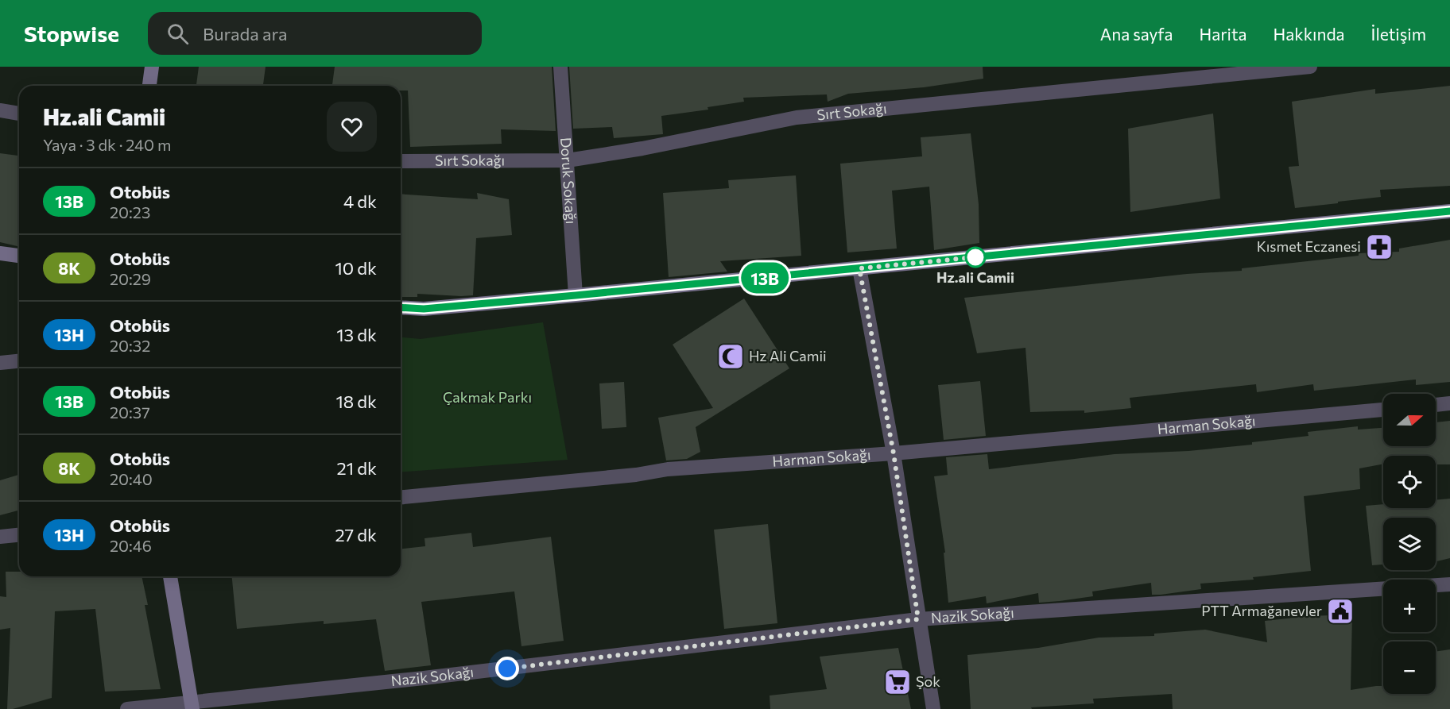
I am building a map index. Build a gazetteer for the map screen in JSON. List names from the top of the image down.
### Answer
{
  "streets": {
    "street": [
      "Sırt Sokağı",
      "Doruk Sokağı",
      "Harman Sokağı",
      "Nazik Sokağı"
    ]
  },
  "crossings": [
    ["Sırt Sokağı", "Doruk Sokağı"]
  ],
  "parks": ["Çakmak Parkı"],
  "places": {
    "pharmacy": ["Kısmet Eczanesi"],
    "other": ["Hz.ali Camii"],
    "mosque": ["Hz Ali Camii"],
    "public building": ["PTT Armağanevler"],
    "supermarket": ["Şok"]
  },
  "lines": ["bus line 13B"],
  "north": "right",
  "page": {
    "header": "Stopwise",
    "search": "Burada ara",
    "nav": [
      "Ana sayfa",
      "Harita",
      "Hakkında",
      "İletişim"
    ],
    "on_map": "13B",
    "heading": ["Hz.ali Camii", "Yaya · 3 dk · 240 m"],
    "list": [
      {
        "mark": "13B",
        "name": "Otobüs",
        "note": "20:23",
        "value": "4 dk"
      },
      {
        "mark": "8K",
        "name": "Otobüs",
        "note": "20:29",
        "value": "10 dk"
      },
      {
        "mark": "13H",
        "name": "Otobüs",
        "note": "20:32",
        "value": "13 dk"
      },
      {
        "mark": "13B",
        "name": "Otobüs",
        "note": "20:37",
        "value": "18 dk"
      },
      {
        "mark": "8K",
        "name": "Otobüs",
        "note": "20:40",
        "value": "21 dk"
      },
      {
        "mark": "13H",
        "name": "Otobüs",
        "note": "20:46",
        "value": "27 dk"
      }
    ],
    "map_buttons": ["+", "−"]
  }
}
